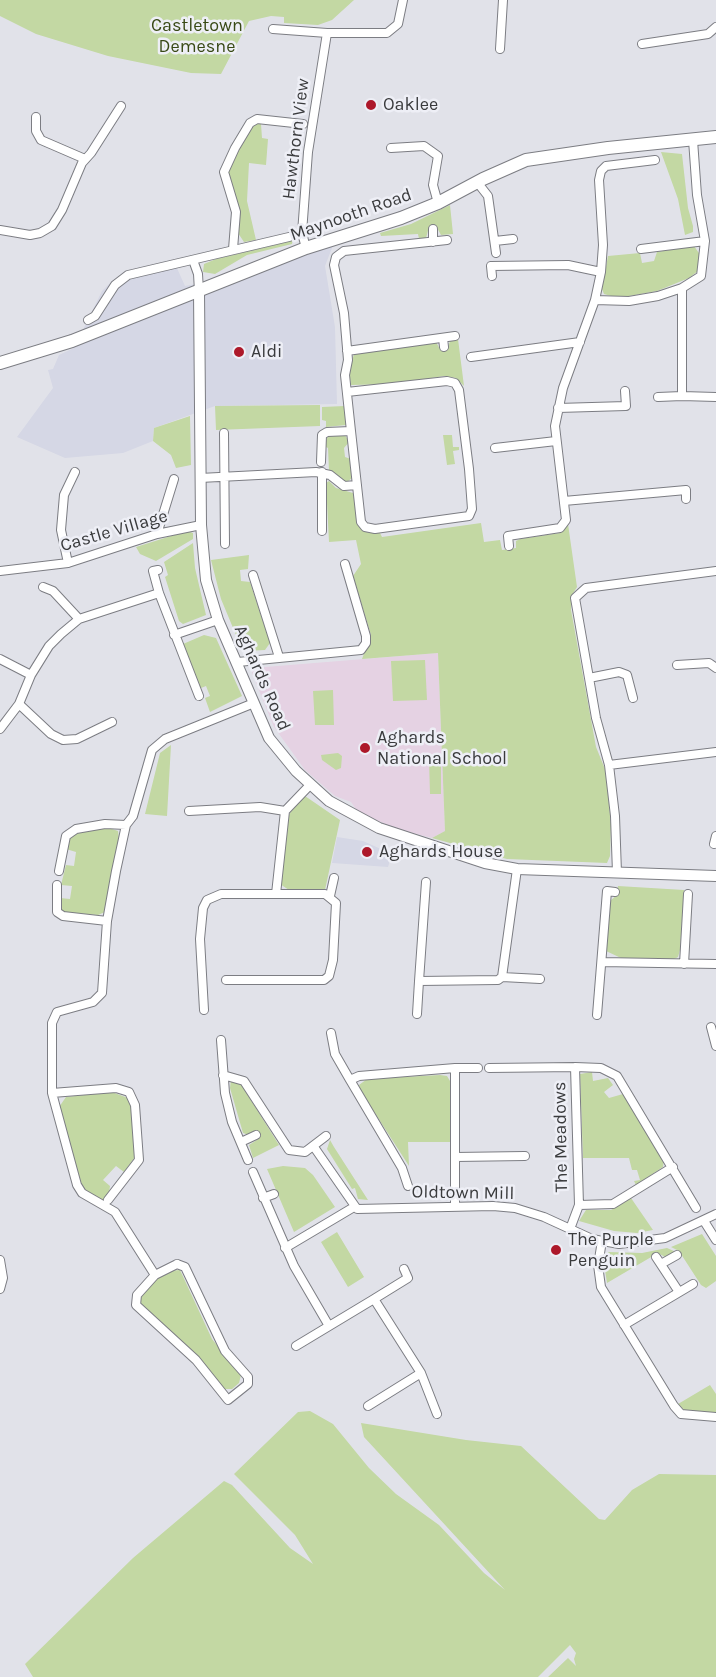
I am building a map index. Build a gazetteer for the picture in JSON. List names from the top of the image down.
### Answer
{
  "streets": {
    "main road": ["Maynooth Road"],
    "street": [
      "Hawthorn View",
      "Castle Village",
      "Aghards Road",
      "The Meadows",
      "Oldtown Mill"
    ]
  },
  "crossings": [
    ["Hawthorn View", "Maynooth Road"],
    ["Maynooth Road", "Aghards Road"],
    ["Castle Village", "Aghards Road"],
    ["The Meadows", "Oldtown Mill"]
  ],
  "parks": ["Castletown Demesne"],
  "places": [
    "Oaklee",
    "Aldi",
    "Aghards National School",
    "Aghards House",
    "The Purple Penguin"
  ]
}
